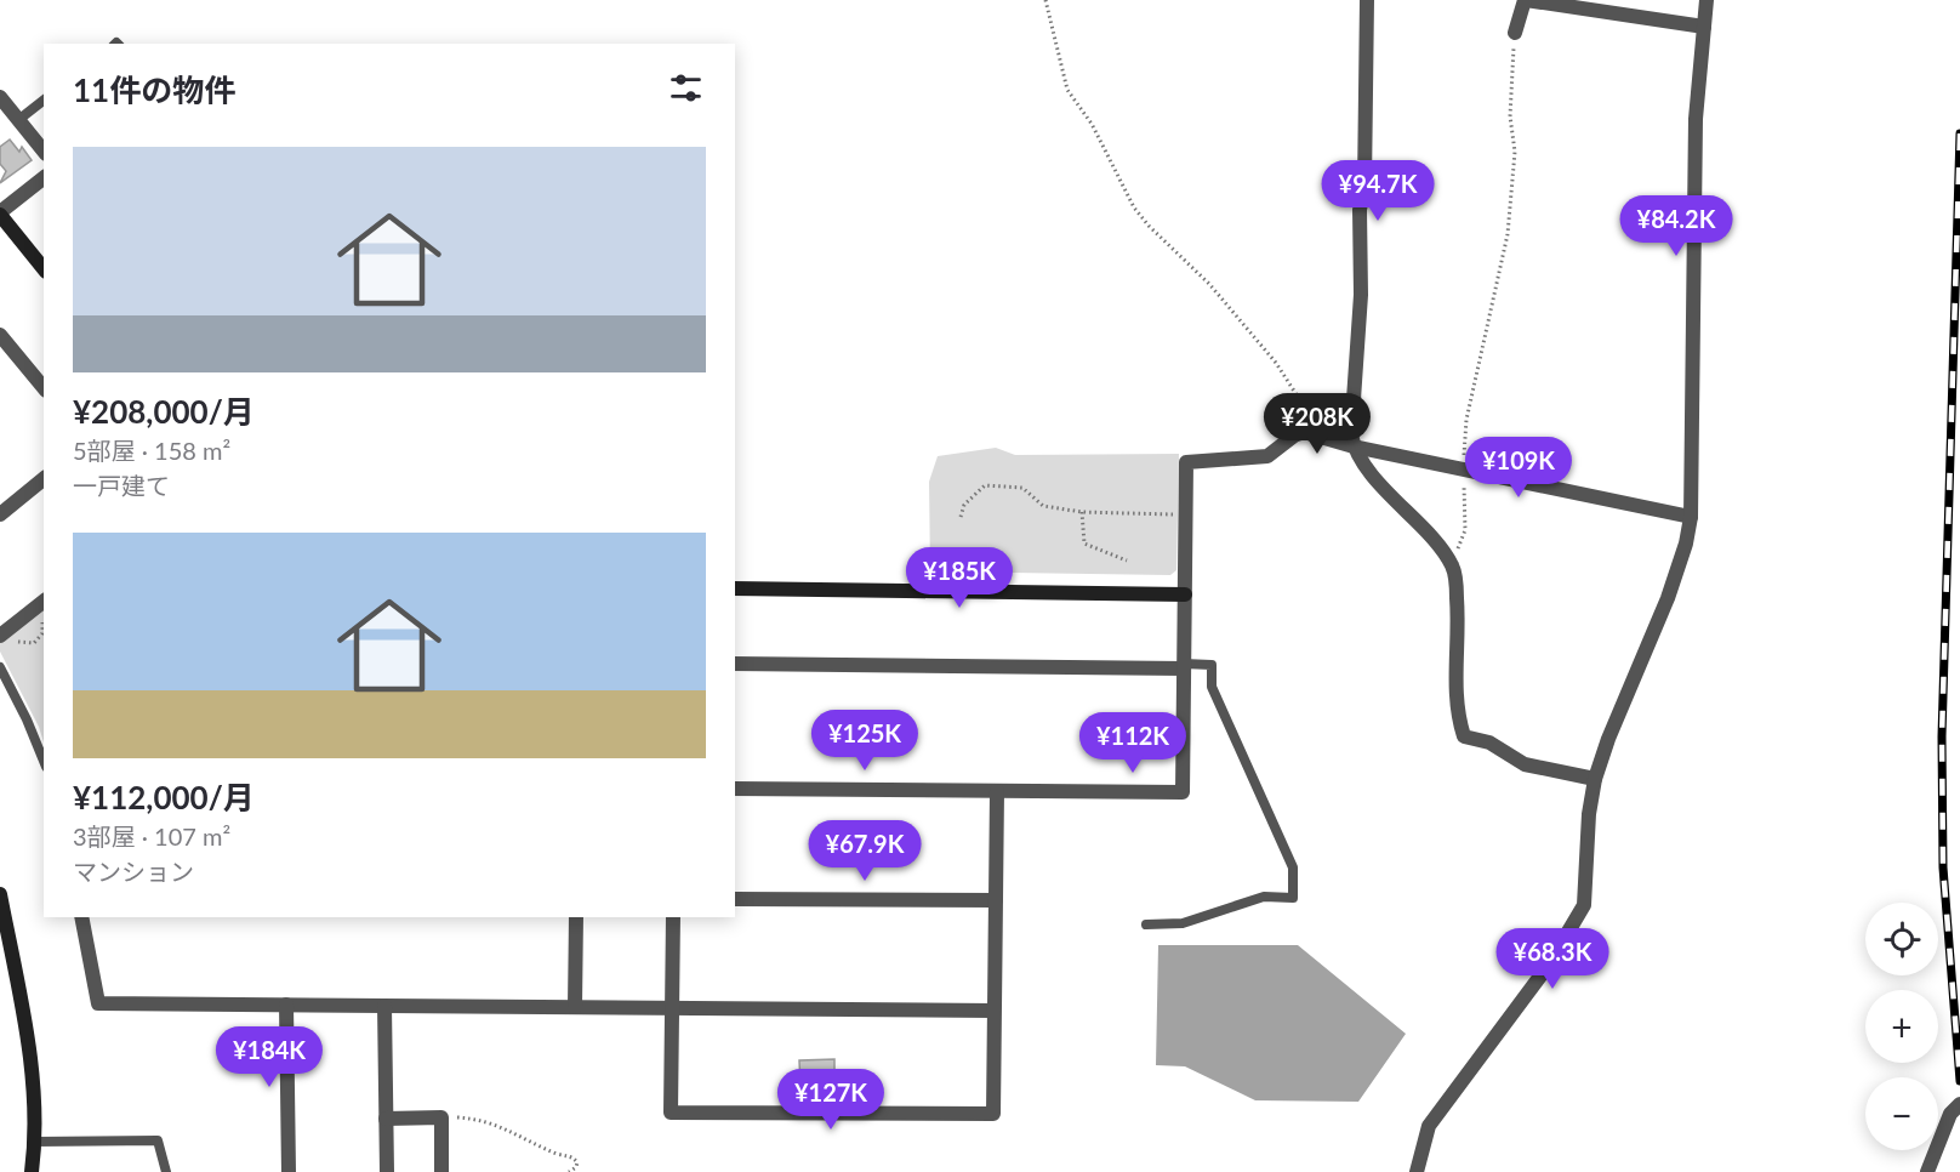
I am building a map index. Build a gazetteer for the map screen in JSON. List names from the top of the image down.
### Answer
{
  "page": {
    "heading": "11件の物件",
    "list": [
      {
        "name": "¥208,000/月",
        "note": "5部屋 · 158 m² · 一戸建て"
      },
      {
        "name": "¥112,000/月",
        "note": "3部屋 · 107 m² · マンション"
      }
    ],
    "price": [
      "¥94.7K",
      "¥84.2K",
      "¥208K",
      "¥109K",
      "¥185K",
      "¥125K",
      "¥112K",
      "¥67.9K",
      "¥68.3K",
      "¥184K",
      "¥127K"
    ],
    "map_buttons": ["+", "−"]
  }
}
